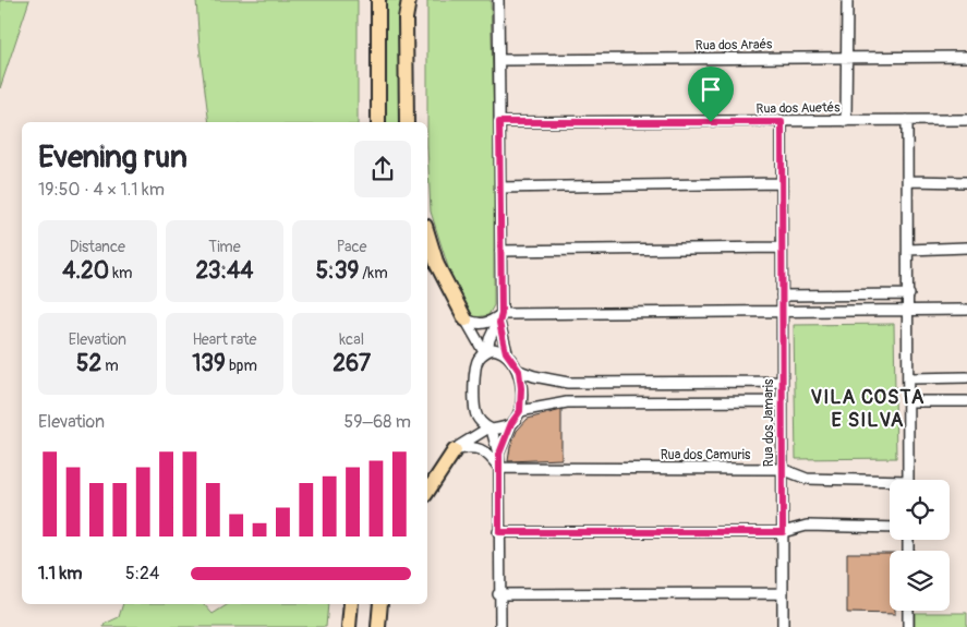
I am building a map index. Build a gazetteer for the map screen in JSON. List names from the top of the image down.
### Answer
{
  "streets": {
    "street": [
      "Rua dos Araés",
      "Rua dos Auetés",
      "Rua dos Jamaris",
      "Rua dos Camuris"
    ]
  },
  "crossings": [
    ["Rua dos Auetés", "Rua dos Jamaris"],
    ["Rua dos Jamaris", "Rua dos Camuris"]
  ],
  "districts": ["VILA COSTA E SILVA"],
  "page": {
    "heading": ["Evening run", "19:50 · 4 × 1.1 km"],
    "stats": [
      ["Distance", "4.20 km"],
      ["Time", "23:44"],
      ["Pace", "5:39 /km"],
      ["Elevation", "52 m"],
      ["Heart rate", "139 bpm"],
      ["kcal", "267"]
    ],
    "chart": ["Elevation", "59–68 m"],
    "list": [
      {
        "name": "1.1 km",
        "note": "5:24"
      }
    ]
  }
}
